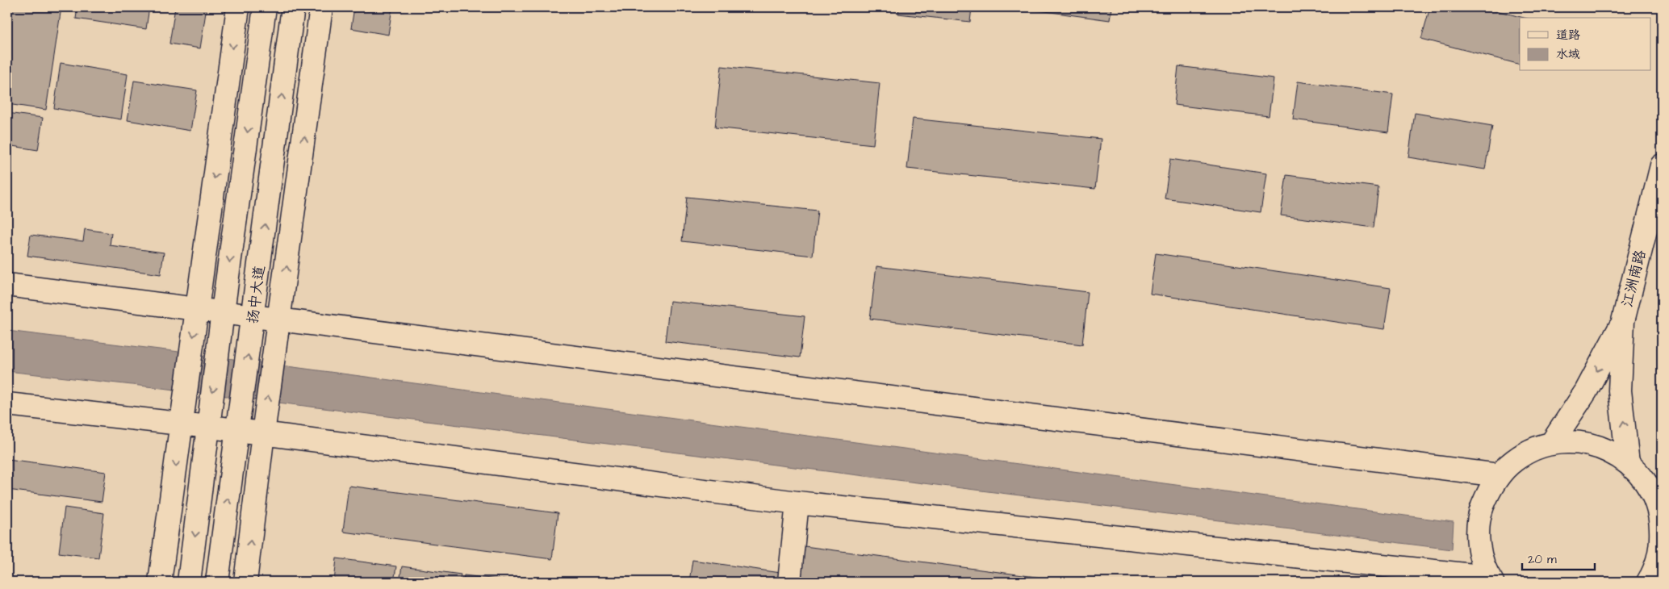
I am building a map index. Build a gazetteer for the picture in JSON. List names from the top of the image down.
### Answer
{
  "streets": {
    "street": ["江洲南路", "扬中大道"]
  },
  "legend": ["道路", "水域"],
  "scale_bar": "20 m"
}
